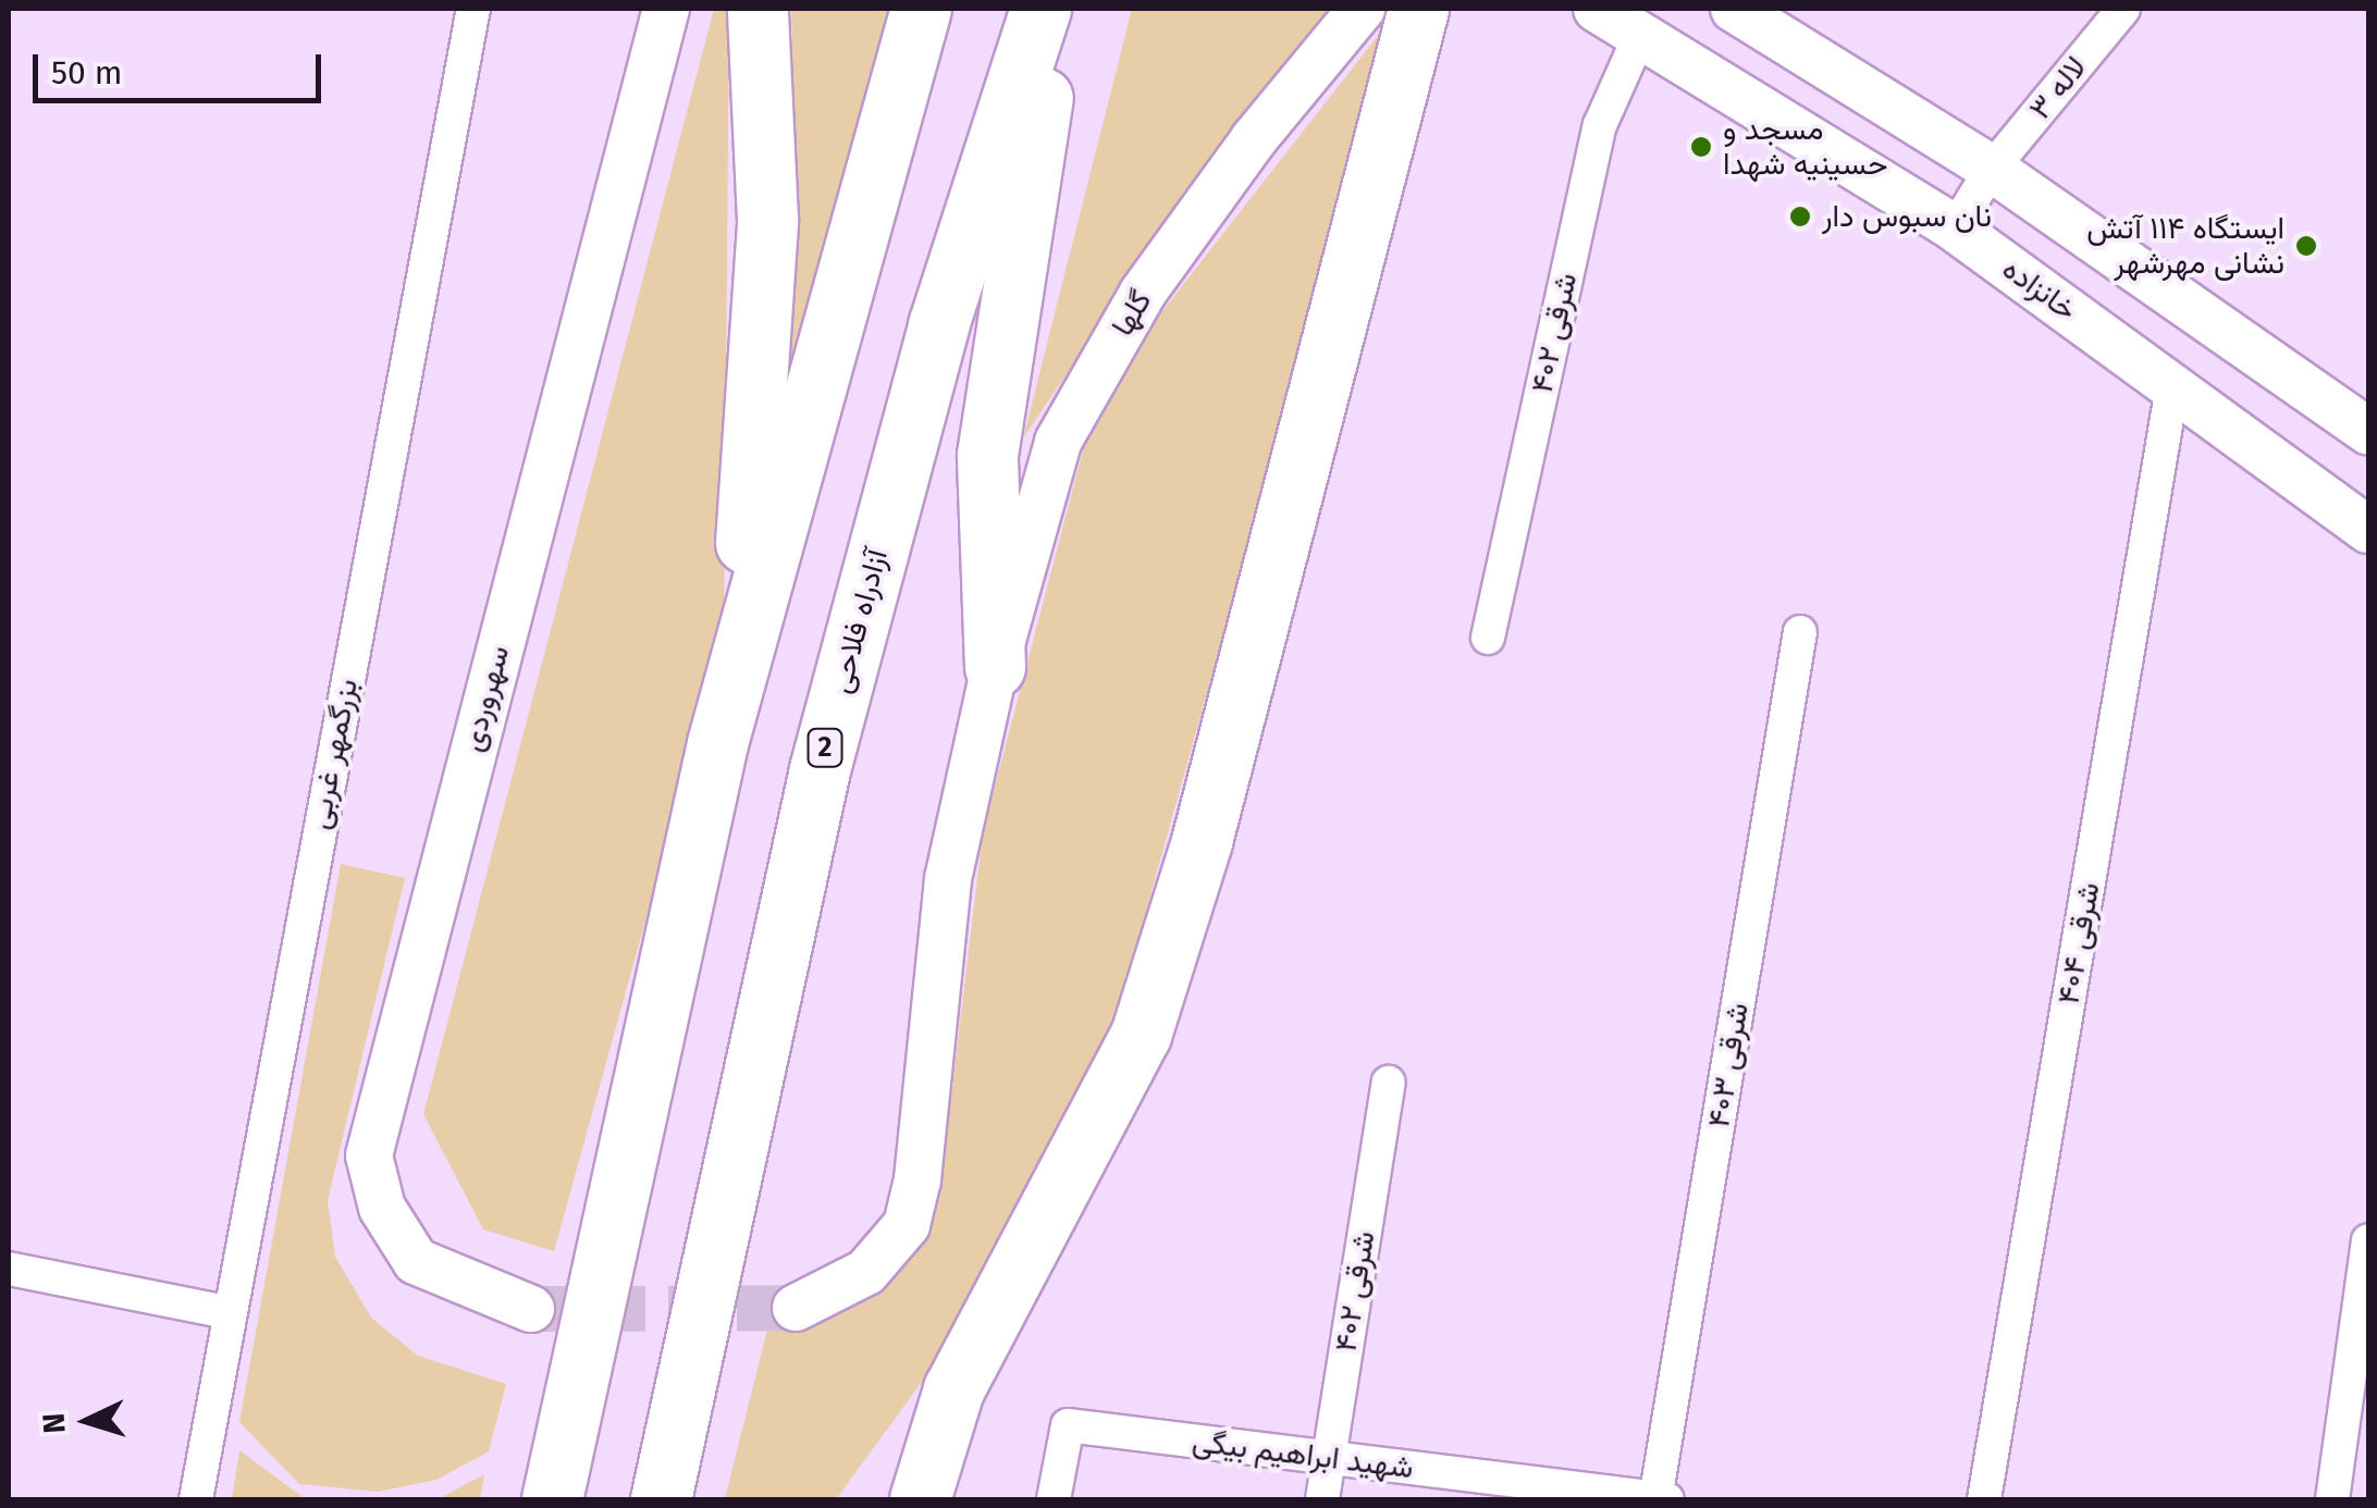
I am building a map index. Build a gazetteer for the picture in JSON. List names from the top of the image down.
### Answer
{
  "streets": {
    "highway": ["آزادراه فلاحی", "2"],
    "main road": ["خانزاده", "گلها", "سهروردی"],
    "street": [
      "لاله ۳",
      "۴۰۲ شرقی",
      "بزرگمهر غربی",
      "۴۰۴ شرقی",
      "۴۰۳ شرقی",
      "شهید ابراهیم بیگی"
    ]
  },
  "crossings": [
    ["لاله ۳", "خانزاده"],
    ["خانزاده", "۴۰۲ شرقی"],
    ["خانزاده", "۴۰۴ شرقی"],
    ["۴۰۲ شرقی", "شهید ابراهیم بیگی"],
    ["۴۰۳ شرقی", "شهید ابراهیم بیگی"]
  ],
  "places": ["مسجد و حسینیه شهدا", "نان سبوس دار", "ایستگاه ۱۱۴ آتش نشانی مهرشهر"],
  "scale_bar": "50 m",
  "north": "left"
}
